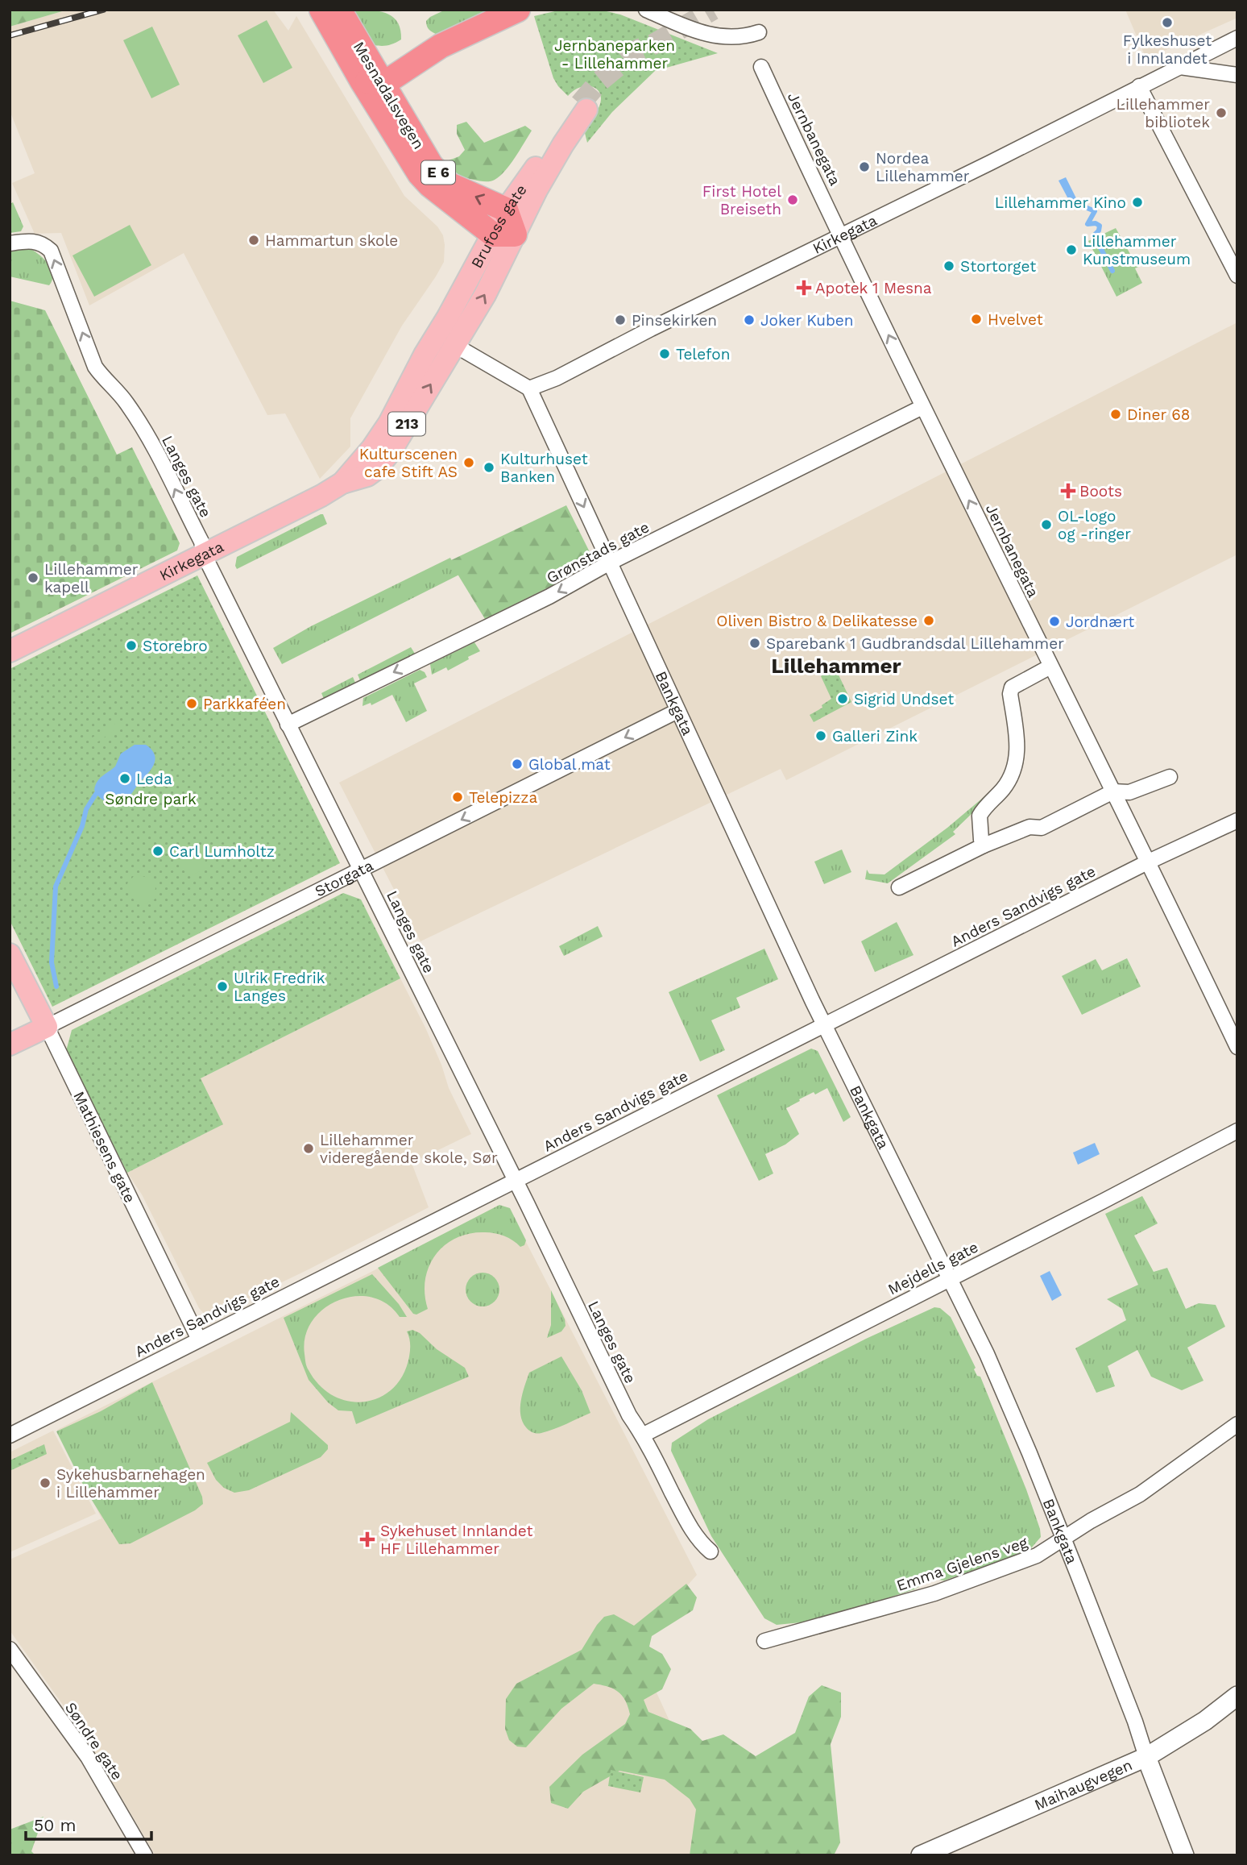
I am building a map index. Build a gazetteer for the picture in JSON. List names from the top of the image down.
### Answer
{
  "streets": {
    "highway": ["Mesnadalsvegen", "E 6"],
    "main road": [
      "Brufoss gate",
      "Kirkegata",
      "213",
      "Storgata",
      "Mathiesens gate"
    ],
    "street": [
      "Jernbanegata",
      "Langes gate",
      "Grønstads gate",
      "Bankgata",
      "Anders Sandvigs gate",
      "Mejdells gate",
      "Emma Gjelens veg",
      "Søndre gate",
      "Maihaugvegen"
    ]
  },
  "crossings": [
    ["Mesnadalsvegen", "Brufoss gate"],
    ["Mesnadalsvegen", "213"],
    ["Jernbanegata", "Kirkegata"],
    ["Jernbanegata", "Grønstads gate"],
    ["Jernbanegata", "Anders Sandvigs gate"],
    ["Brufoss gate", "213"],
    ["Kirkegata", "213"],
    ["Kirkegata", "Langes gate"],
    ["Kirkegata", "Bankgata"],
    ["Langes gate", "Grønstads gate"],
    ["Langes gate", "Storgata"],
    ["Langes gate", "Anders Sandvigs gate"],
    ["Langes gate", "Mejdells gate"],
    ["Grønstads gate", "Bankgata"],
    ["Bankgata", "Storgata"],
    ["Bankgata", "Anders Sandvigs gate"],
    ["Bankgata", "Mejdells gate"],
    ["Bankgata", "Emma Gjelens veg"],
    ["Bankgata", "Maihaugvegen"],
    ["Storgata", "Mathiesens gate"],
    ["Anders Sandvigs gate", "Mathiesens gate"]
  ],
  "one_way": ["Jernbanegata", "Grønstads gate", "Storgata"],
  "districts": ["Lillehammer"],
  "parks": ["Jernbaneparken - Lillehammer", "Søndre park"],
  "places": {
    "other": [
      "Fylkeshuset i Innlandet",
      "Lillehammer bibliotek",
      "Nordea Lillehammer",
      "First Hotel Breiseth",
      "Lillehammer Kino",
      "Hammartun skole",
      "Lillehammer Kunstmuseum",
      "Stortorget",
      "Hvelvet",
      "Pinsekirken",
      "Joker Kuben",
      "Telefon",
      "Diner 68",
      "Kulturscenen cafe Stift AS",
      "Kulturhuset Banken",
      "OL-logo og -ringer",
      "Lillehammer kapell",
      "Oliven Bistro & Delikatesse",
      "Jordnært",
      "Sparebank 1 Gudbrandsdal Lillehammer",
      "Storebro",
      "Sigrid Undset",
      "Parkkaféen",
      "Galleri Zink",
      "Global mat",
      "Leda",
      "Telepizza",
      "Carl Lumholtz",
      "Ulrik Fredrik Langes",
      "Lillehammer videregående skole, Sør",
      "Sykehusbarnehagen i Lillehammer"
    ],
    "health": ["Apotek 1 Mesna", "Boots", "Sykehuset Innlandet HF Lillehammer"]
  },
  "scale_bar": "50 m"
}
